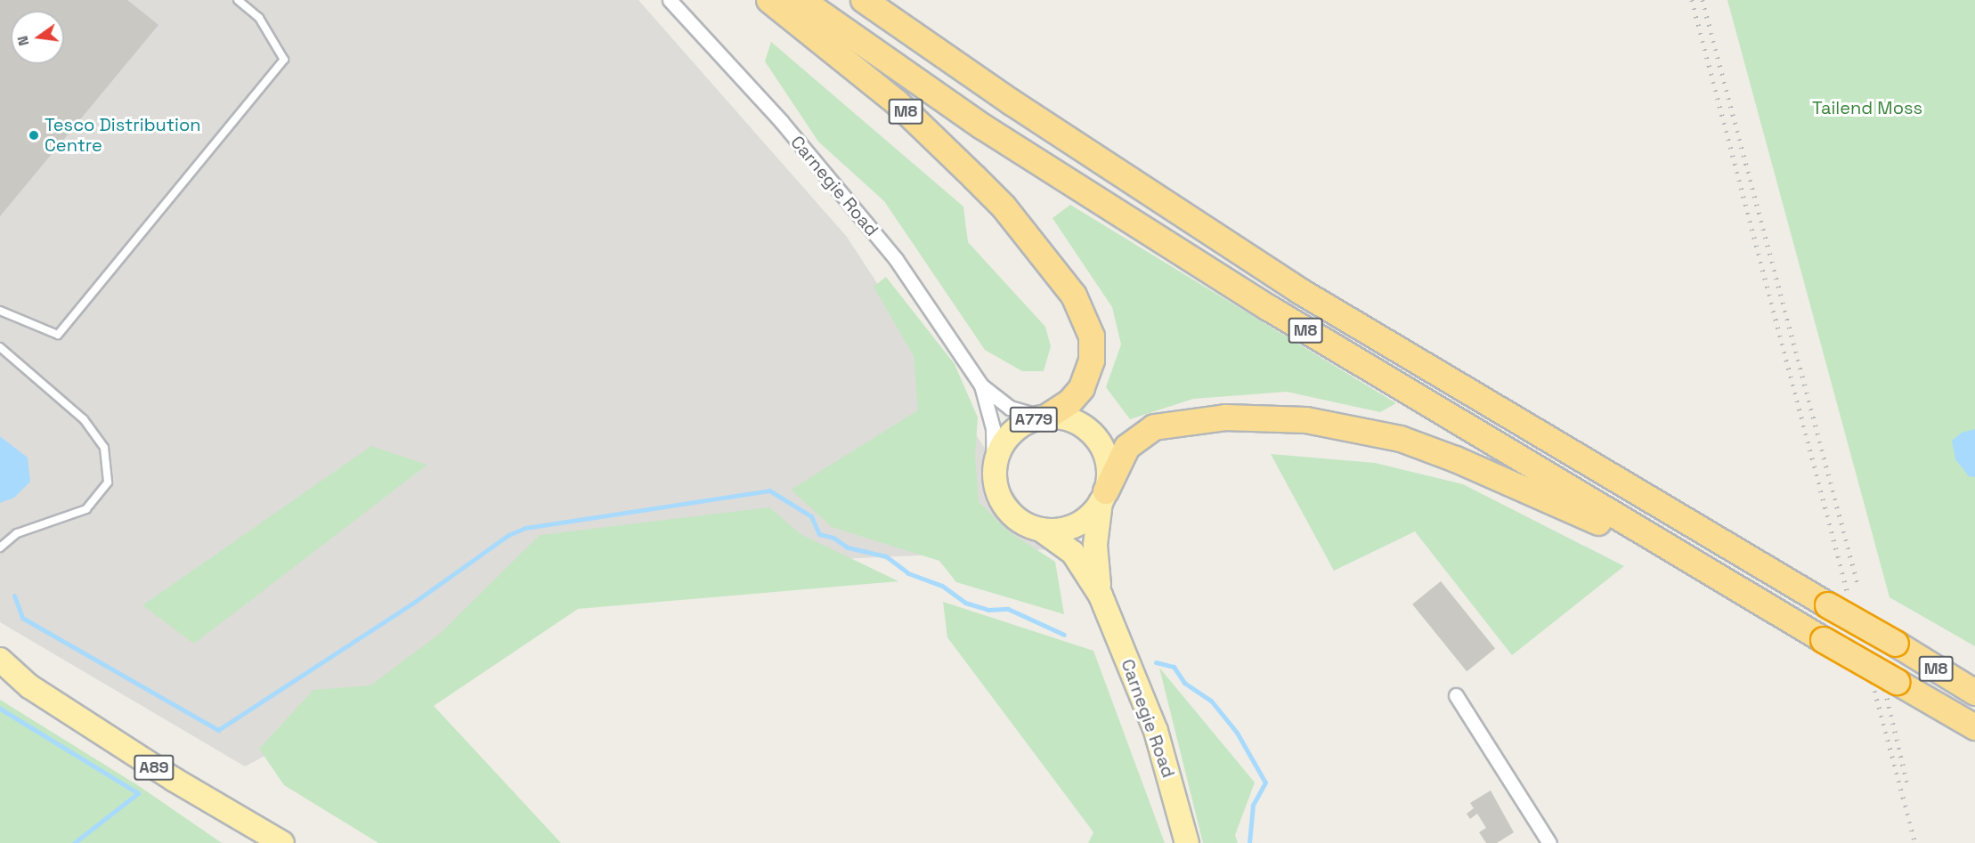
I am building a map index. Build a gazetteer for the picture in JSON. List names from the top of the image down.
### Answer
{
  "streets": {
    "highway": ["M8"],
    "main road": ["Carnegie Road", "A779", "A89"]
  },
  "crossings": [
    ["M8", "Carnegie Road"],
    ["M8", "A779"],
    ["Carnegie Road", "A779"]
  ],
  "parks": ["Tailend Moss"],
  "places": ["Tesco Distribution Centre"],
  "north": "left"
}
